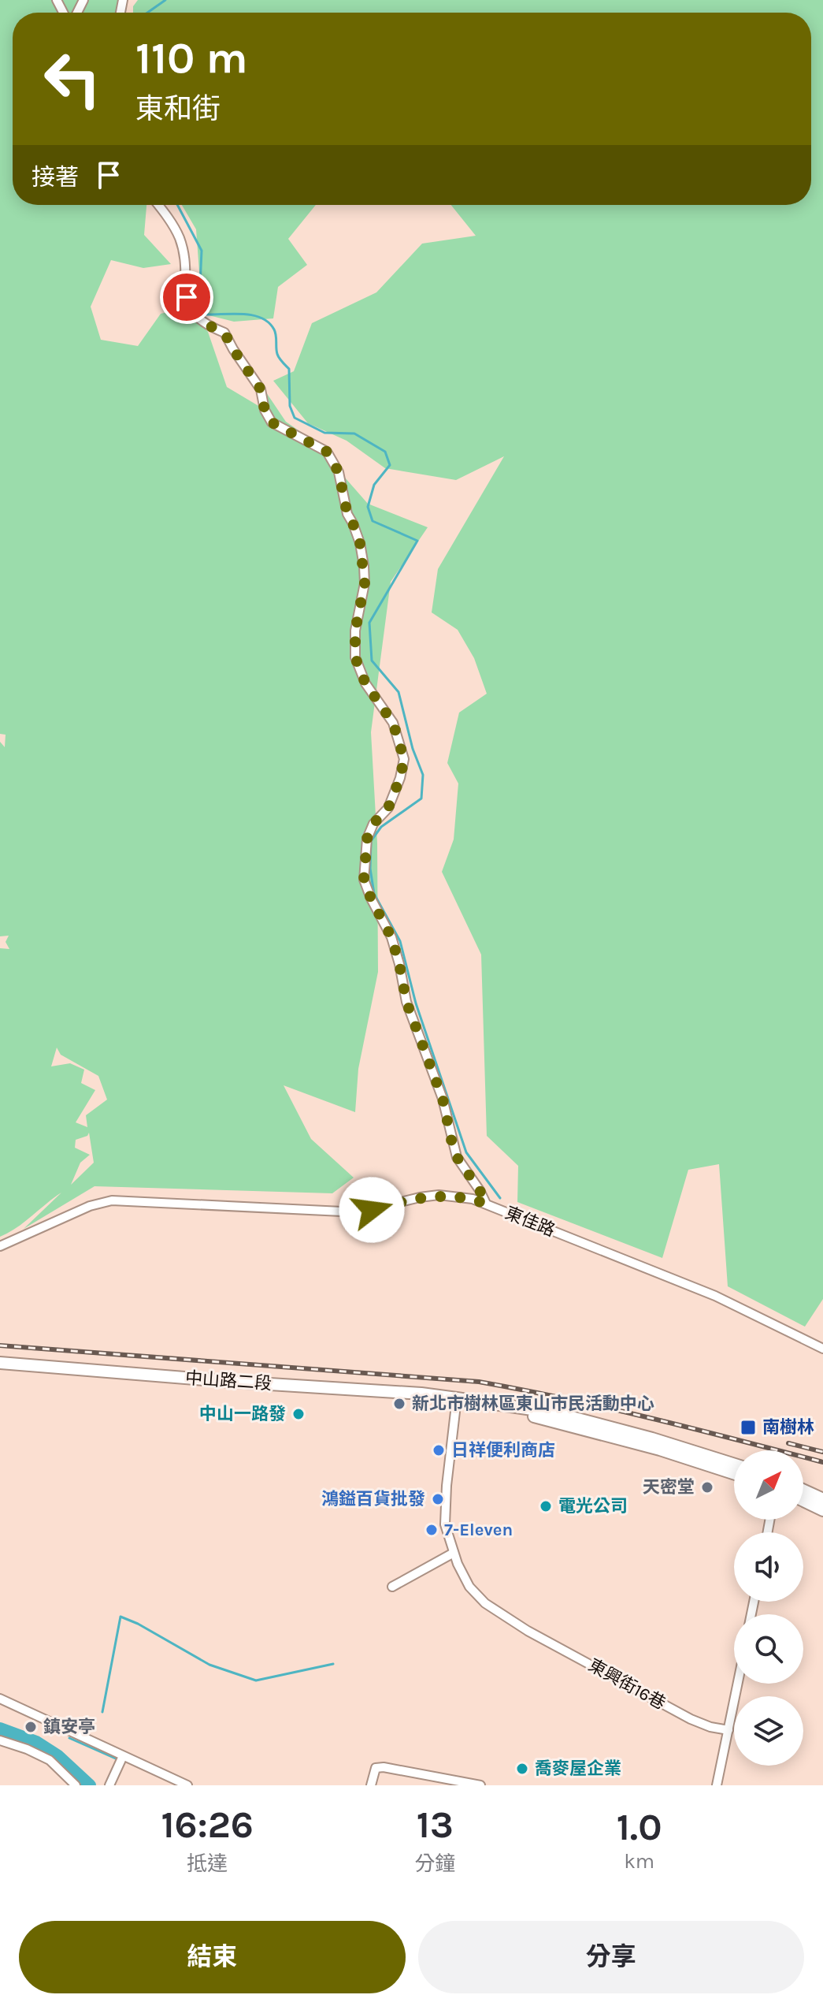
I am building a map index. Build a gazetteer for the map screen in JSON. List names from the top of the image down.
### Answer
{
  "streets": {
    "main road": ["中山路二段"],
    "street": ["東佳路", "東興街16巷"]
  },
  "crossings": [
    ["中山路二段", "東興街16巷"]
  ],
  "places": {
    "other": [
      "新北市樹林區東山市民活動中心",
      "中山一路發",
      "日祥便利商店",
      "天密堂",
      "鴻鎰百貨批發",
      "電光公司",
      "7-Eleven",
      "鎮安亭",
      "喬麥屋企業"
    ],
    "transit": ["南樹林"]
  },
  "north": "top right",
  "page": {
    "turn": ["110 m", "東和街"],
    "then": "接著",
    "eta": [
      "16:26",
      "抵達",
      "13",
      "分鐘",
      "1.0",
      "km"
    ],
    "buttons": ["結束", "分享"]
  }
}
